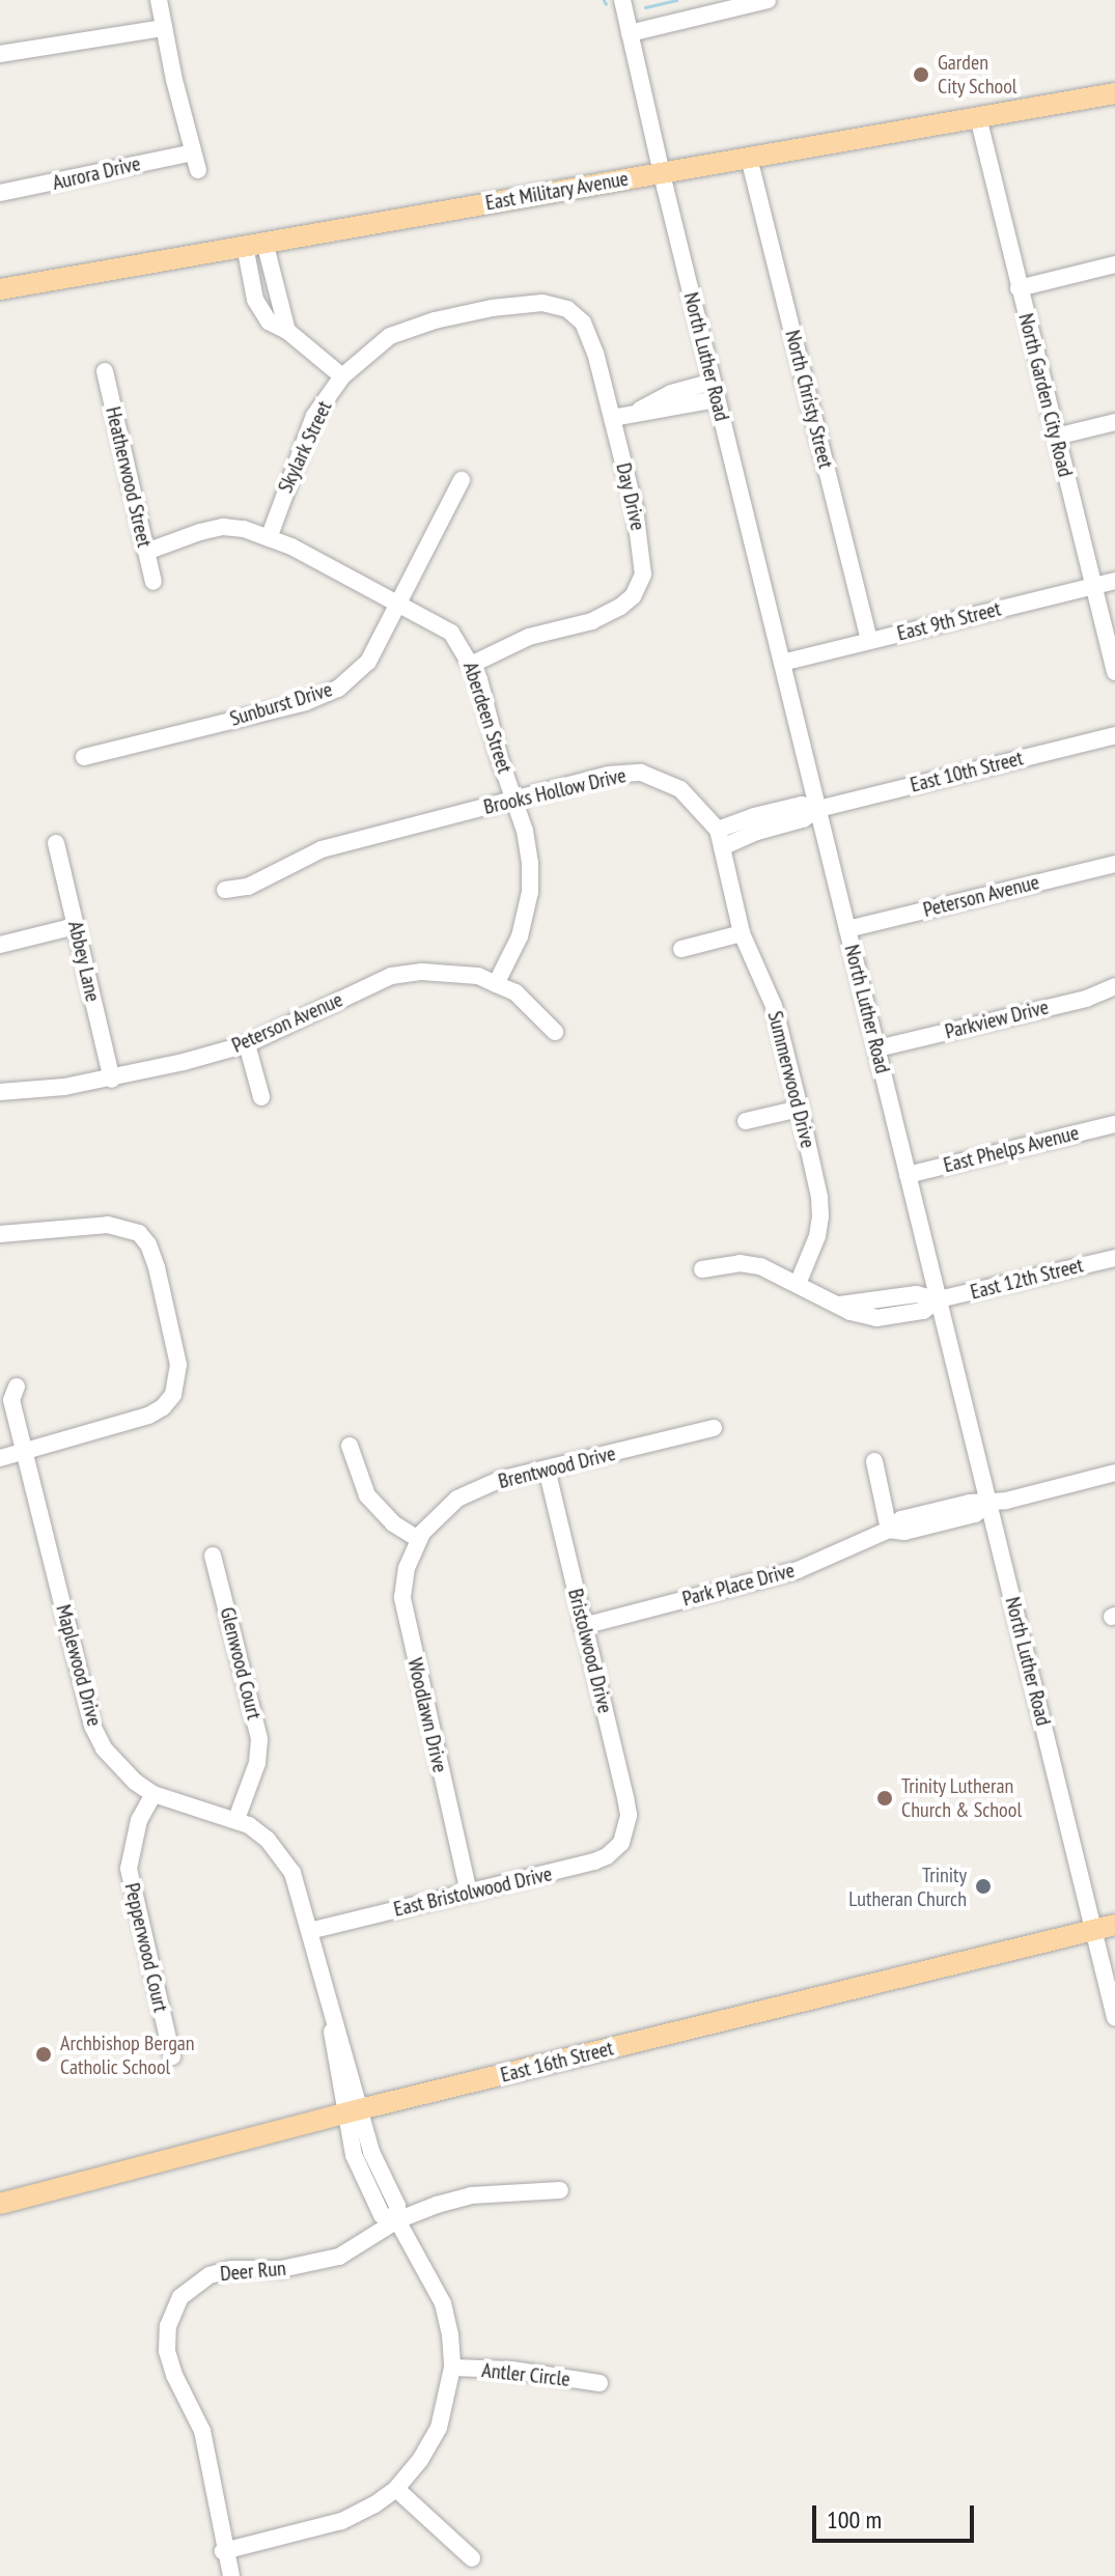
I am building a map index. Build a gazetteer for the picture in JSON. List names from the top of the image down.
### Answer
{
  "streets": {
    "main road": ["East Military Avenue", "East 16th Street"],
    "street": [
      "Aurora Drive",
      "North Luther Road",
      "North Garden City Road",
      "North Christy Street",
      "Skylark Street",
      "Heatherwood Street",
      "Day Drive",
      "East 9th Street",
      "Sunburst Drive",
      "Aberdeen Street",
      "East 10th Street",
      "Brooks Hollow Drive",
      "Peterson Avenue",
      "Abbey Lane",
      "Parkview Drive",
      "Summerwood Drive",
      "East Phelps Avenue",
      "East 12th Street",
      "Brentwood Drive",
      "Park Place Drive",
      "Bristolwood Drive",
      "Glenwood Court",
      "Maplewood Drive",
      "Woodlawn Drive",
      "East Bristolwood Drive",
      "Pepperwood Court",
      "Deer Run",
      "Antler Circle"
    ]
  },
  "crossings": [
    ["East Military Avenue", "North Luther Road"],
    ["East Military Avenue", "North Garden City Road"],
    ["East Military Avenue", "North Christy Street"],
    ["North Luther Road", "East 9th Street"],
    ["North Luther Road", "East 10th Street"],
    ["North Luther Road", "Peterson Avenue"],
    ["North Luther Road", "Parkview Drive"],
    ["North Luther Road", "East Phelps Avenue"],
    ["North Luther Road", "East 12th Street"],
    ["North Luther Road", "Park Place Drive"],
    ["North Luther Road", "East 16th Street"],
    ["North Garden City Road", "East 9th Street"],
    ["North Christy Street", "East 9th Street"],
    ["Skylark Street", "Day Drive"],
    ["Skylark Street", "Aberdeen Street"],
    ["Heatherwood Street", "Aberdeen Street"],
    ["Day Drive", "Aberdeen Street"],
    ["Sunburst Drive", "Aberdeen Street"],
    ["Aberdeen Street", "Brooks Hollow Drive"],
    ["Aberdeen Street", "Peterson Avenue"],
    ["Brooks Hollow Drive", "Summerwood Drive"],
    ["Peterson Avenue", "Abbey Lane"],
    ["Summerwood Drive", "East 12th Street"],
    ["Brentwood Drive", "Bristolwood Drive"],
    ["Brentwood Drive", "Woodlawn Drive"],
    ["Park Place Drive", "Bristolwood Drive"],
    ["Bristolwood Drive", "East Bristolwood Drive"],
    ["Glenwood Court", "Maplewood Drive"],
    ["Maplewood Drive", "East Bristolwood Drive"],
    ["Maplewood Drive", "Pepperwood Court"],
    ["Maplewood Drive", "East 16th Street"],
    ["Maplewood Drive", "Deer Run"],
    ["Maplewood Drive", "Antler Circle"],
    ["Woodlawn Drive", "East Bristolwood Drive"]
  ],
  "places": [
    "Garden City School",
    "Trinity Lutheran Church & School",
    "Trinity Lutheran Church",
    "Archbishop Bergan Catholic School"
  ],
  "scale_bar": "100 m"
}
